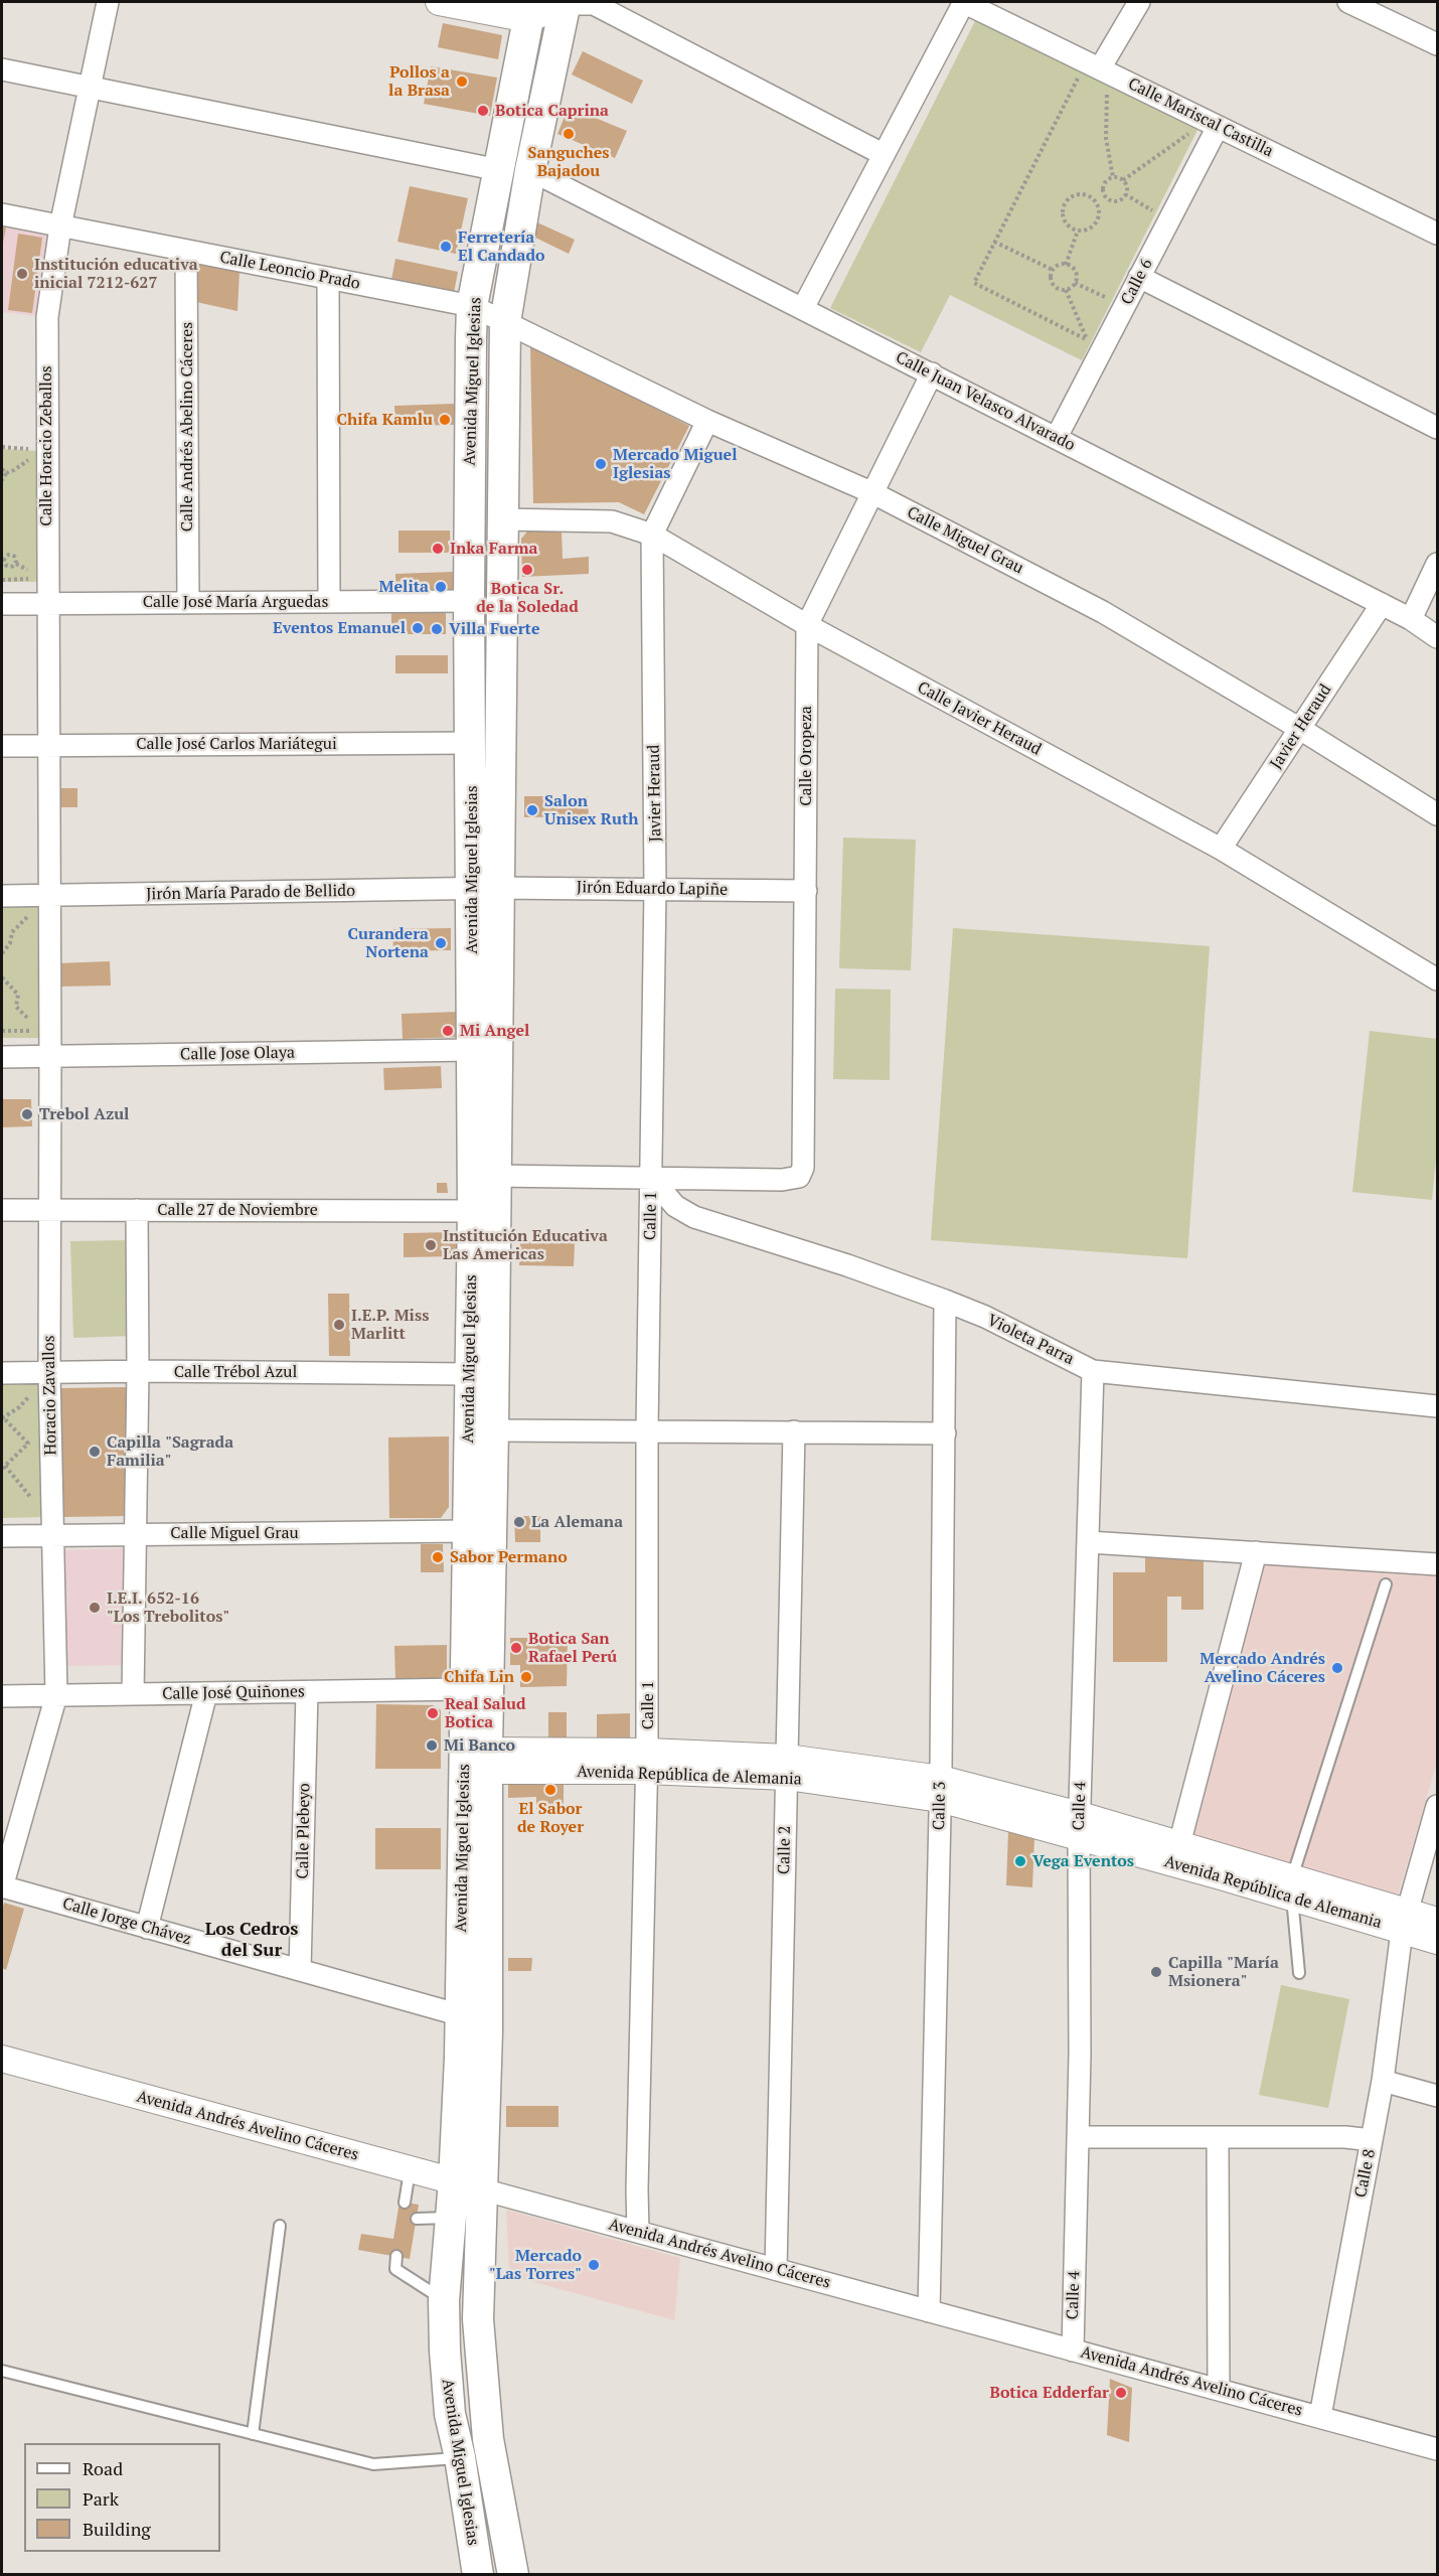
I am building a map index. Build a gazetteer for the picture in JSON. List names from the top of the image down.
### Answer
{
  "streets": {
    "main road": ["Avenida Miguel Iglesias"],
    "street": [
      "Calle Mariscal Castilla",
      "Calle Leoncio Prado",
      "Calle 6",
      "Calle Juan Velasco Alvarado",
      "Calle Andrés Abelino Cáceres",
      "Calle Horacio Zeballos",
      "Calle Miguel Grau",
      "Calle José María Arguedas",
      "Calle Javier Heraud",
      "Javier Heraud",
      "Calle José Carlos Mariátegui",
      "Calle Oropeza",
      "Jirón Eduardo Lapiñe",
      "Jirón María Parado de Bellido",
      "Calle Jose Olaya",
      "Calle 27 de Noviembre",
      "Calle 1",
      "Violeta Parra",
      "Calle Trébol Azul",
      "Horacio Zavallos",
      "Calle José Quiñones",
      "Avenida República de Alemania",
      "Calle 3",
      "Calle 4",
      "Calle Plebeyo",
      "Calle 2",
      "Calle Jorge Chávez",
      "Avenida Andrés Avelino Cáceres",
      "Calle 8"
    ]
  },
  "crossings": [
    ["Calle Mariscal Castilla", "Calle 6"],
    ["Calle Leoncio Prado", "Avenida Miguel Iglesias"],
    ["Calle Leoncio Prado", "Calle Andrés Abelino Cáceres"],
    ["Calle Leoncio Prado", "Calle Horacio Zeballos"],
    ["Calle Leoncio Prado", "Calle Miguel Grau"],
    ["Calle 6", "Calle Juan Velasco Alvarado"],
    ["Avenida Miguel Iglesias", "Calle Juan Velasco Alvarado"],
    ["Avenida Miguel Iglesias", "Calle Miguel Grau"],
    ["Avenida Miguel Iglesias", "Calle José María Arguedas"],
    ["Avenida Miguel Iglesias", "Calle Javier Heraud"],
    ["Avenida Miguel Iglesias", "Calle José Carlos Mariátegui"],
    ["Avenida Miguel Iglesias", "Jirón Eduardo Lapiñe"],
    ["Avenida Miguel Iglesias", "Jirón María Parado de Bellido"],
    ["Avenida Miguel Iglesias", "Calle Jose Olaya"],
    ["Avenida Miguel Iglesias", "Calle 27 de Noviembre"],
    ["Avenida Miguel Iglesias", "Calle Trébol Azul"],
    ["Avenida Miguel Iglesias", "Calle José Quiñones"],
    ["Avenida Miguel Iglesias", "Avenida República de Alemania"],
    ["Avenida Miguel Iglesias", "Calle Jorge Chávez"],
    ["Avenida Miguel Iglesias", "Avenida Andrés Avelino Cáceres"],
    ["Calle Juan Velasco Alvarado", "Javier Heraud"],
    ["Calle Juan Velasco Alvarado", "Calle Oropeza"],
    ["Calle Andrés Abelino Cáceres", "Calle José María Arguedas"],
    ["Calle Horacio Zeballos", "Calle José María Arguedas"],
    ["Calle Horacio Zeballos", "Calle José Carlos Mariátegui"],
    ["Calle Horacio Zeballos", "Jirón María Parado de Bellido"],
    ["Calle Horacio Zeballos", "Horacio Zavallos"],
    ["Calle Miguel Grau", "Javier Heraud"],
    ["Calle Miguel Grau", "Calle Oropeza"],
    ["Calle Miguel Grau", "Horacio Zavallos"],
    ["Calle Javier Heraud", "Javier Heraud"],
    ["Calle Javier Heraud", "Calle Oropeza"],
    ["Javier Heraud", "Calle Oropeza"],
    ["Javier Heraud", "Jirón Eduardo Lapiñe"],
    ["Javier Heraud", "Calle 1"],
    ["Javier Heraud", "Violeta Parra"],
    ["Calle Oropeza", "Jirón Eduardo Lapiñe"],
    ["Calle Oropeza", "Calle 1"],
    ["Calle Oropeza", "Violeta Parra"],
    ["Jirón Eduardo Lapiñe", "Jirón María Parado de Bellido"],
    ["Jirón María Parado de Bellido", "Horacio Zavallos"],
    ["Calle Jose Olaya", "Horacio Zavallos"],
    ["Calle 27 de Noviembre", "Horacio Zavallos"],
    ["Calle 1", "Violeta Parra"],
    ["Calle 1", "Avenida República de Alemania"],
    ["Calle 1", "Avenida Andrés Avelino Cáceres"],
    ["Violeta Parra", "Calle 3"],
    ["Violeta Parra", "Calle 4"],
    ["Calle Trébol Azul", "Horacio Zavallos"],
    ["Horacio Zavallos", "Calle José Quiñones"],
    ["Horacio Zavallos", "Calle Jorge Chávez"],
    ["Calle José Quiñones", "Calle Plebeyo"],
    ["Avenida República de Alemania", "Calle 3"],
    ["Avenida República de Alemania", "Calle 4"],
    ["Avenida República de Alemania", "Calle 2"],
    ["Avenida República de Alemania", "Calle 8"],
    ["Calle 3", "Avenida Andrés Avelino Cáceres"],
    ["Calle 4", "Avenida Andrés Avelino Cáceres"],
    ["Calle Plebeyo", "Calle Jorge Chávez"],
    ["Calle 2", "Avenida Andrés Avelino Cáceres"],
    ["Avenida Andrés Avelino Cáceres", "Calle 8"]
  ],
  "districts": ["Los Cedros del Sur"],
  "places": [
    "Pollos a la Brasa",
    "Botica Caprina",
    "Sanguches Bajadou",
    "Ferretería El Candado",
    "Institución educativa inicial 7212-627",
    "Chifa Kamlu",
    "Mercado Miguel Iglesias",
    "Inka Farma",
    "Botica Sr. de la Soledad",
    "Melita",
    "Eventos Emanuel",
    "Villa Fuerte",
    "Salon Unisex Ruth",
    "Curandera Nortena",
    "Mi Angel",
    "Trebol Azul",
    "Institución Educativa Las Americas",
    "I.E.P. Miss Marlitt",
    "Capilla \"Sagrada Familia\"",
    "La Alemana",
    "Sabor Permano",
    "I.E.I. 652-16 \"Los Trebolitos\"",
    "Botica San Rafael Perú",
    "Mercado Andrés Avelino Cáceres",
    "Chifa Lin",
    "Real Salud Botica",
    "Mi Banco",
    "El Sabor de Royer",
    "Vega Eventos",
    "Capilla \"María Msionera\"",
    "Mercado \"Las Torres\"",
    "Botica Edderfar"
  ],
  "legend": ["Road", "Park", "Building"]
}
